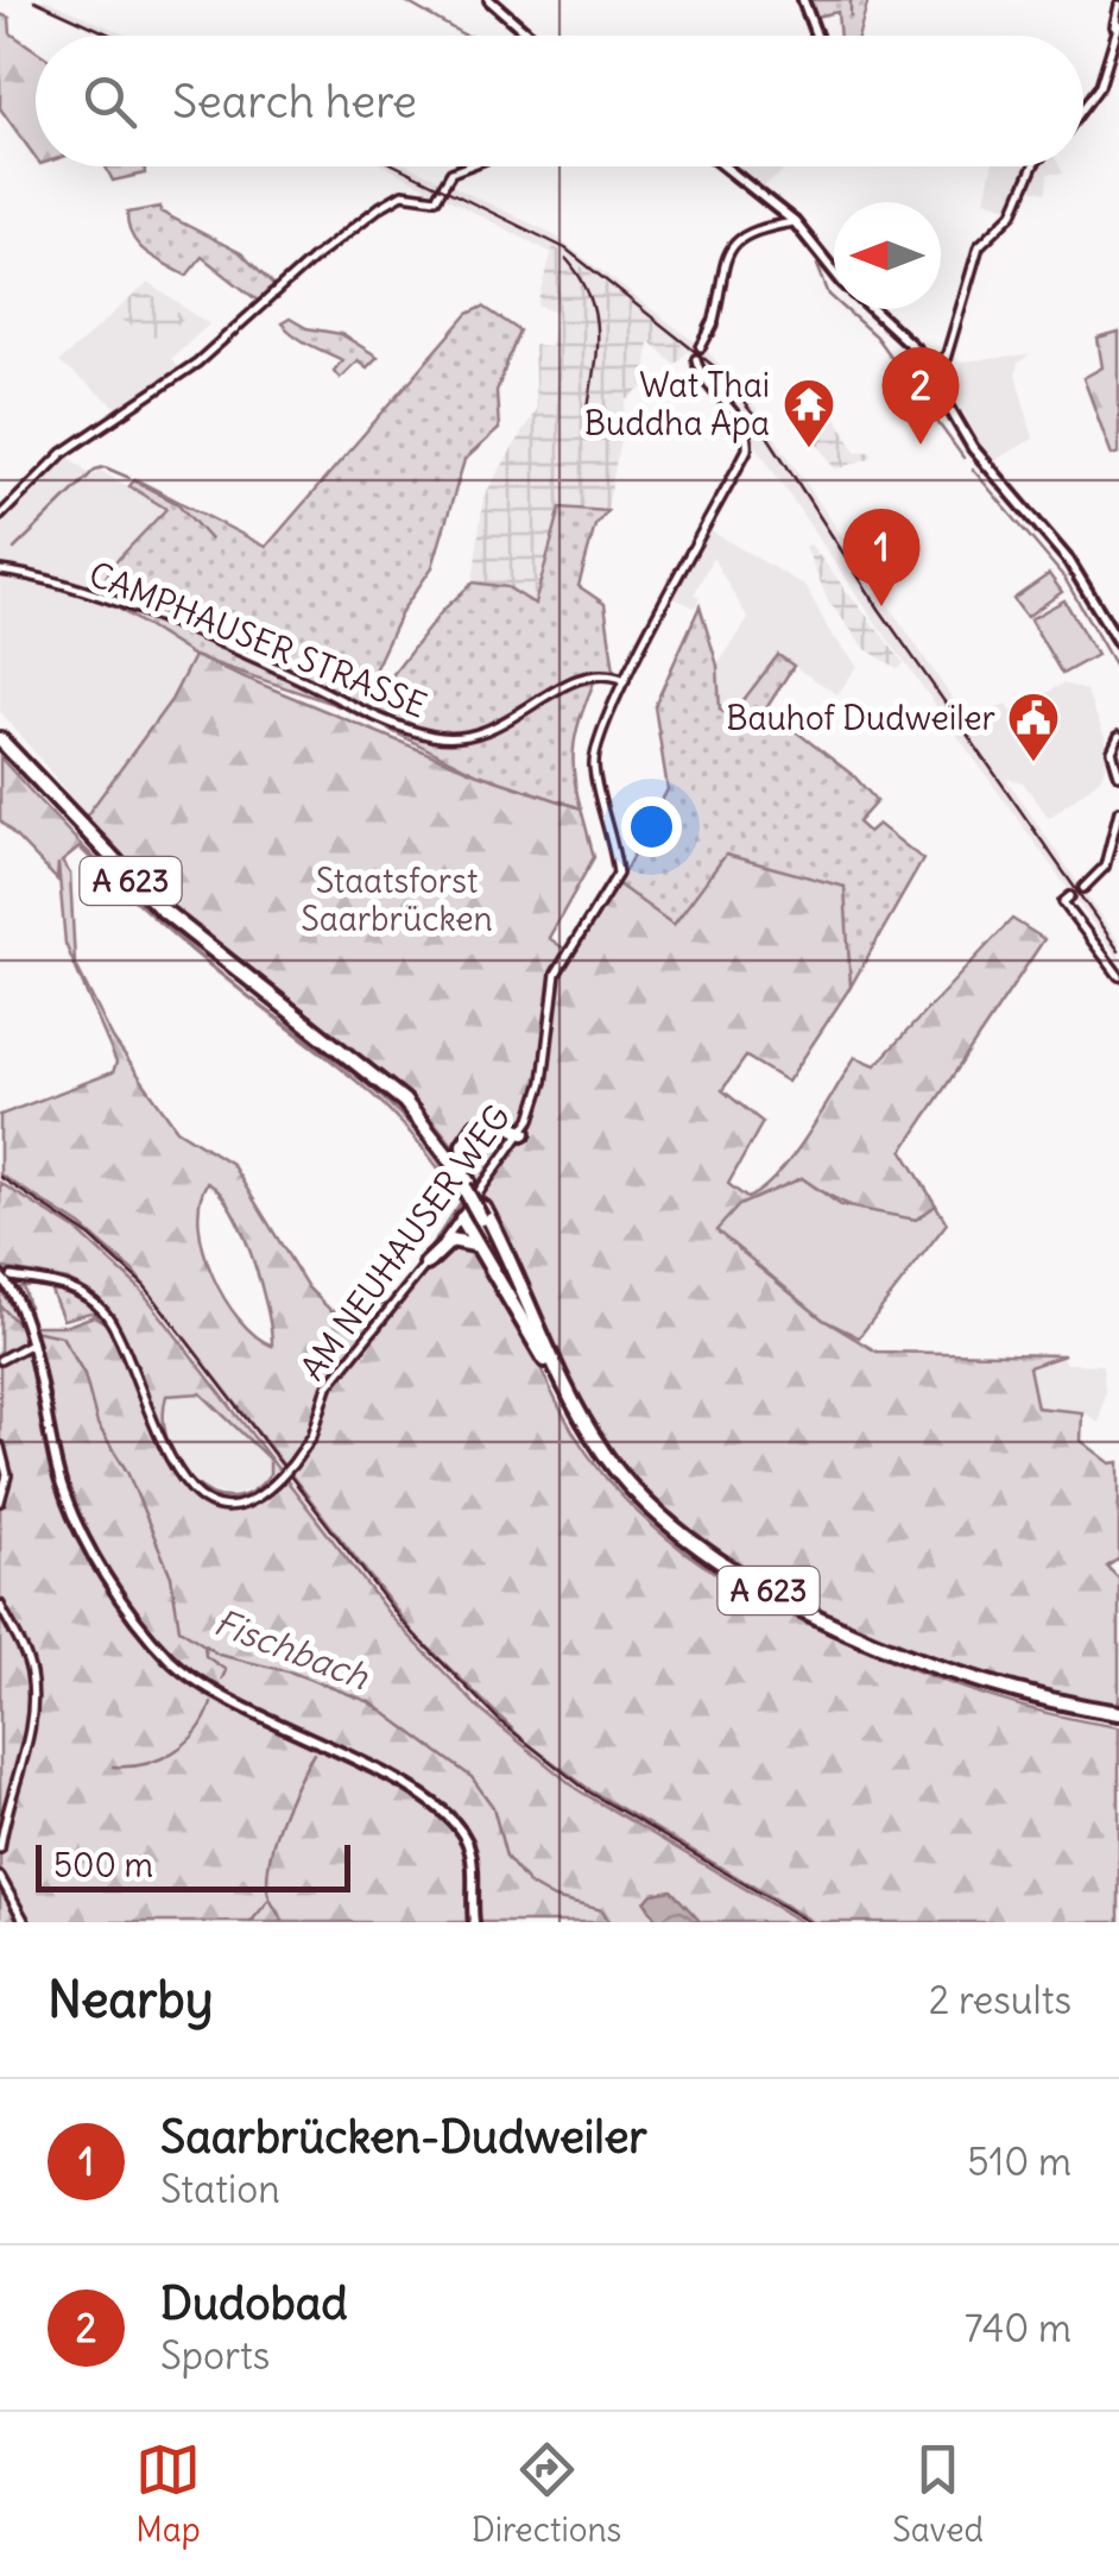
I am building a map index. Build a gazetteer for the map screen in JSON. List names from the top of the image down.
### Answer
{
  "streets": {
    "highway": ["A 623"],
    "street": ["CAMPHAUSER STRASSE", "AM NEUHAUSER WEG"]
  },
  "crossings": [
    ["CAMPHAUSER STRASSE", "AM NEUHAUSER WEG"]
  ],
  "water": ["Fischbach"],
  "parks": ["Staatsforst Saarbrücken"],
  "places": {
    "temple": ["Wat Thai Buddha Apa"],
    "public building": ["Bauhof Dudweiler"]
  },
  "scale_bar": "500 m",
  "north": "left",
  "page": {
    "search": "Search here",
    "pins": ["2", "1"],
    "scale": "500 m",
    "heading": ["Nearby", "2 results"],
    "list": [
      {
        "mark": "1",
        "name": "Saarbrücken-Dudweiler",
        "note": "Station",
        "value": "510 m"
      },
      {
        "mark": "2",
        "name": "Dudobad",
        "note": "Sports",
        "value": "740 m"
      }
    ],
    "nav": ["Map", "Directions", "Saved"]
  }
}
